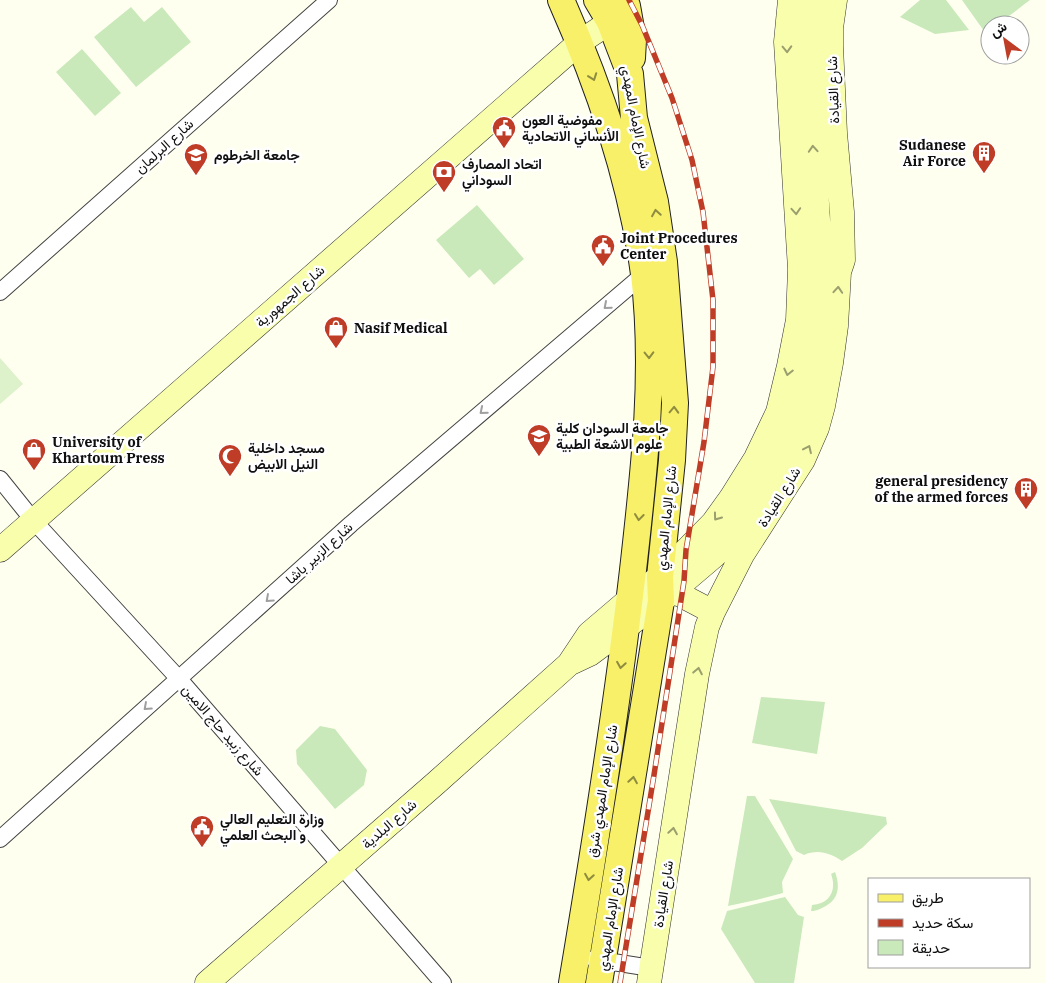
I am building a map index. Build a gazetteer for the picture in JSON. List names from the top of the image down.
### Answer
{
  "streets": {
    "main road": [
      "شارع القيادة",
      "شارع الإمام المهدي",
      "شارع الجمهورية",
      "شارع الإمام المهدي شرق",
      "شارع البلدية"
    ],
    "street": ["شارع البرلمان", "شارع الزبير باشا", "شارع زبيد حاج الامين"]
  },
  "crossings": [
    ["شارع القيادة", "شارع الإمام المهدي"],
    ["شارع القيادة", "شارع الإمام المهدي شرق"],
    ["شارع القيادة", "شارع البلدية"],
    ["شارع الإمام المهدي", "شارع الجمهورية"],
    ["شارع الإمام المهدي", "شارع الزبير باشا"],
    ["شارع الإمام المهدي", "شارع الإمام المهدي شرق"],
    ["شارع الجمهورية", "شارع زبيد حاج الامين"],
    ["شارع الزبير باشا", "شارع زبيد حاج الامين"],
    ["شارع زبيد حاج الامين", "شارع البلدية"]
  ],
  "one_way": ["شارع الزبير باشا", "شارع الإمام المهدي شرق"],
  "places": {
    "public building": ["مفوضية العون الأنساني الاتحادية", "Joint Procedures Center", "وزارة التعليم العالي و البحث العلمي"],
    "building": ["Sudanese Air Force", "general presidency of the armed forces"],
    "school or university": ["جامعة الخرطوم", "جامعة السودان كلية علوم الاشعة الطبية"],
    "bank": ["اتحاد المصارف السوداني"],
    "shop": ["Nasif Medical", "University of Khartoum Press"],
    "mosque": ["مسجد داخلية النيل الابيض"]
  },
  "legend": ["طريق", "سكة حديد", "حديقة"],
  "north": "top left"
}
